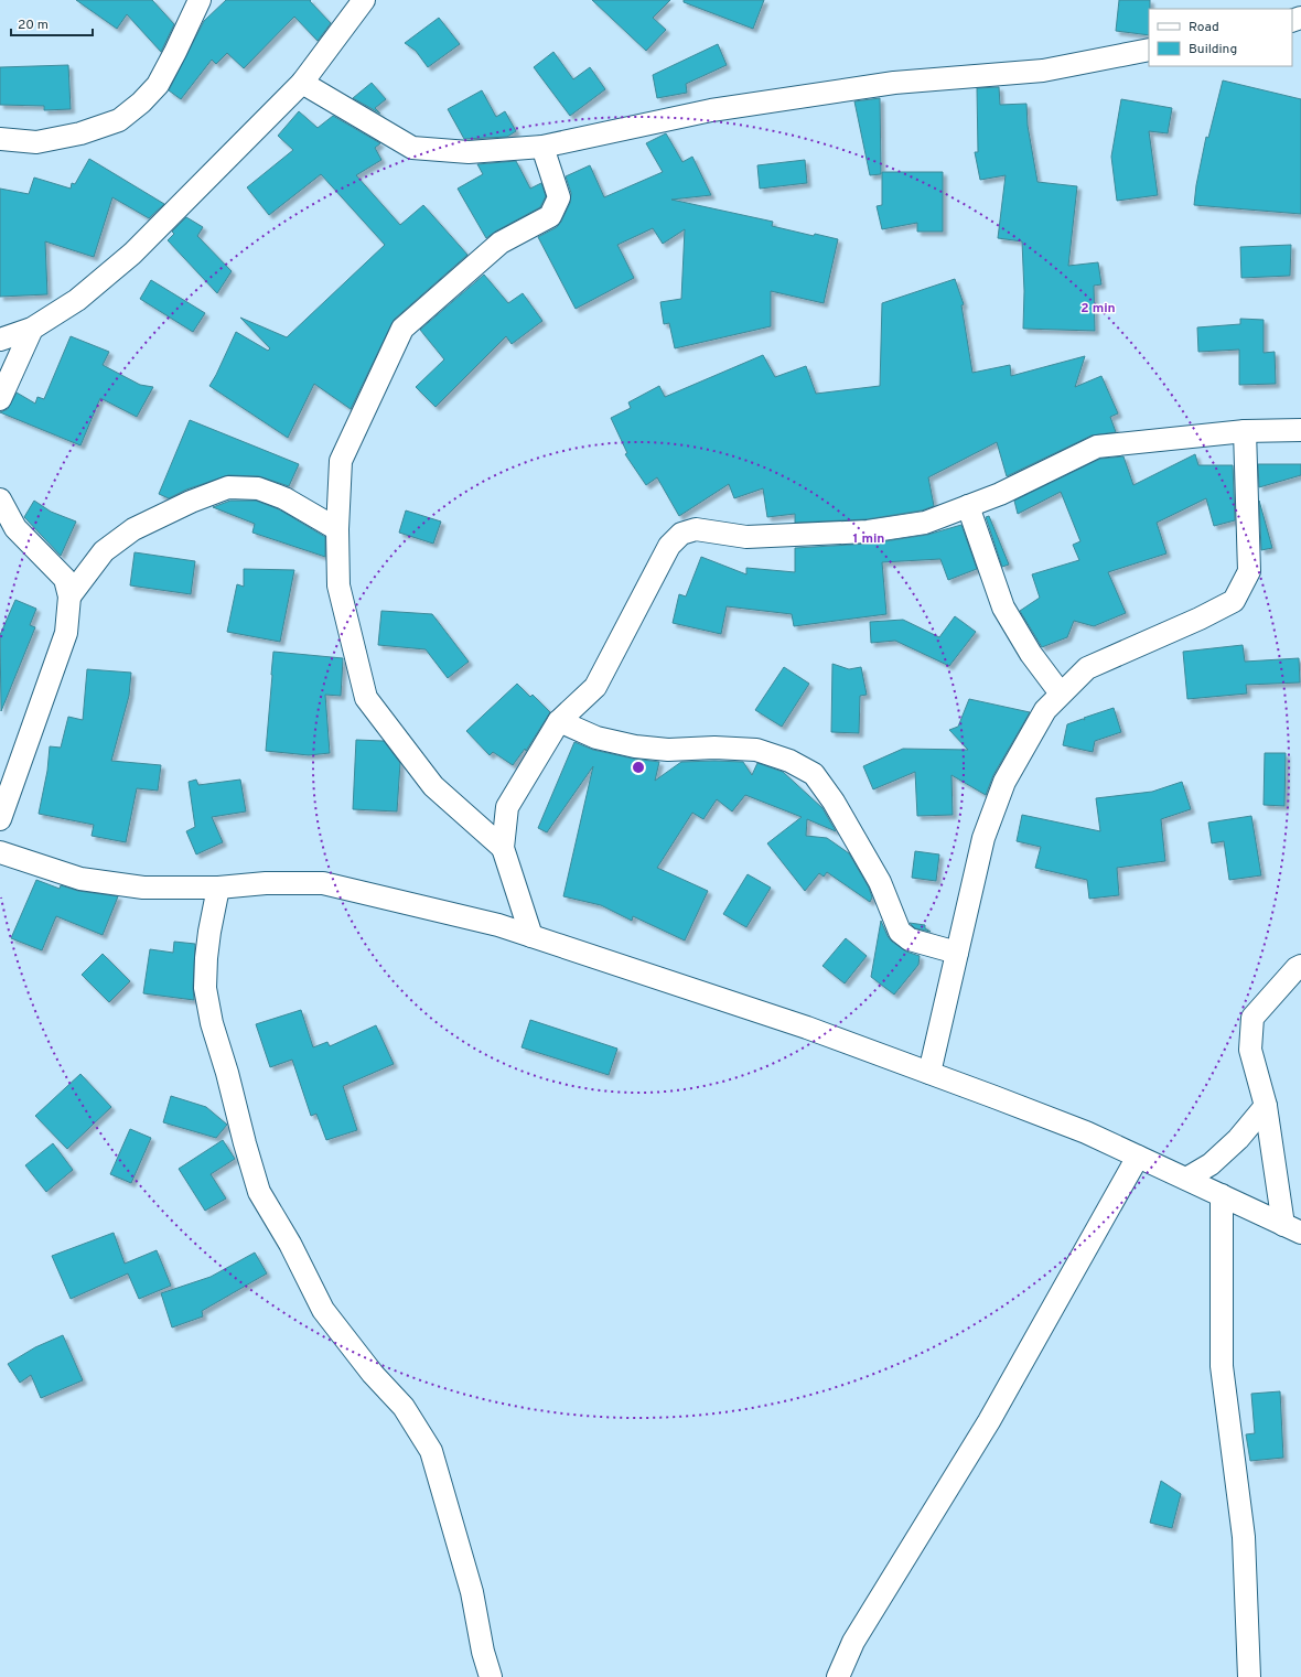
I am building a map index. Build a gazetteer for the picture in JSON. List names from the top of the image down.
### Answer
{
  "legend": ["Road", "Building"],
  "scale_bar": "20 m",
  "rings": ["2 min", "1 min"]
}
